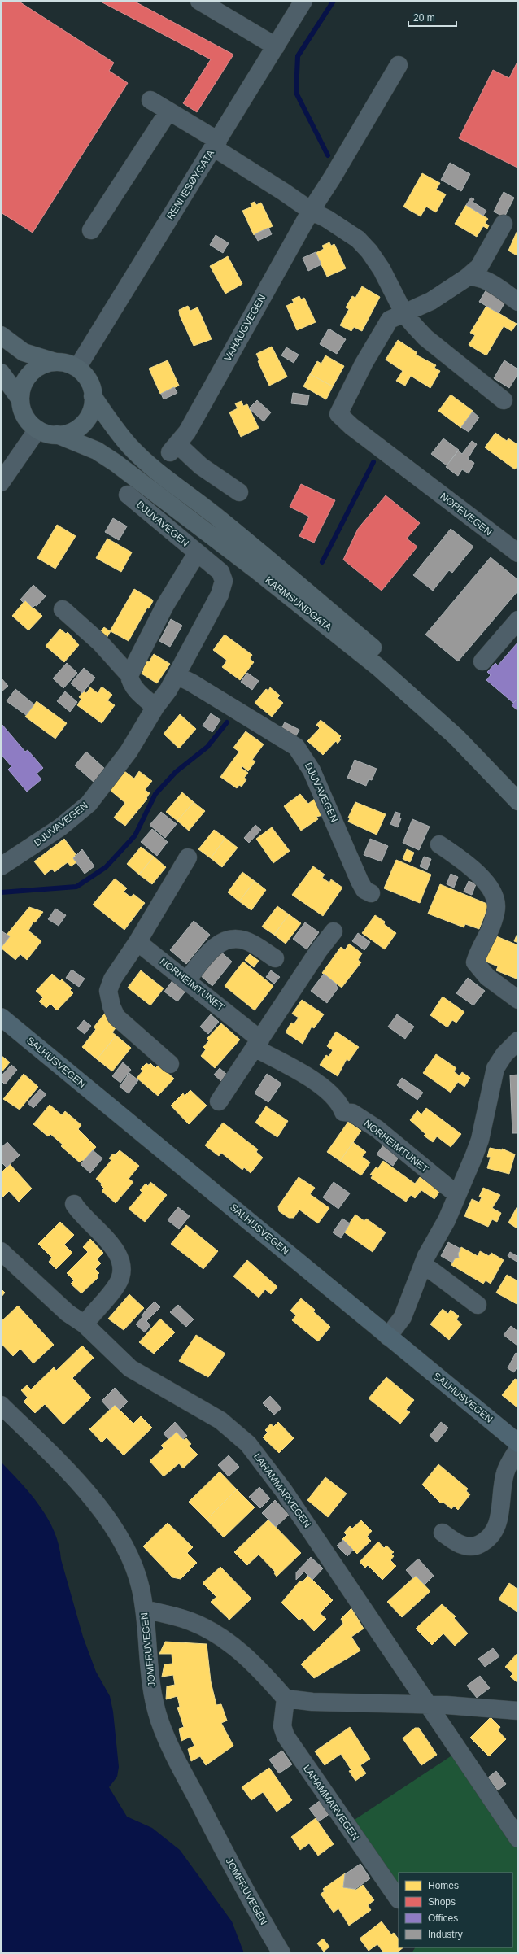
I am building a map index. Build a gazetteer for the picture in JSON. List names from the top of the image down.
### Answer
{
  "streets": {
    "highway": ["KARMSUNDGATA"],
    "main road": ["SALHUSVEGEN"],
    "street": [
      "RENNESØYGATA",
      "VAHAUGVEGEN",
      "NOREVEGEN",
      "DJUVAVEGEN",
      "NORHEIMTUNET",
      "LAHAMMARVEGEN",
      "JOMFRUVEGEN"
    ]
  },
  "crossings": [
    ["RENNESØYGATA", "KARMSUNDGATA"]
  ],
  "legend": [
    "Homes",
    "Shops",
    "Offices",
    "Industry"
  ],
  "scale_bar": "20 m"
}
